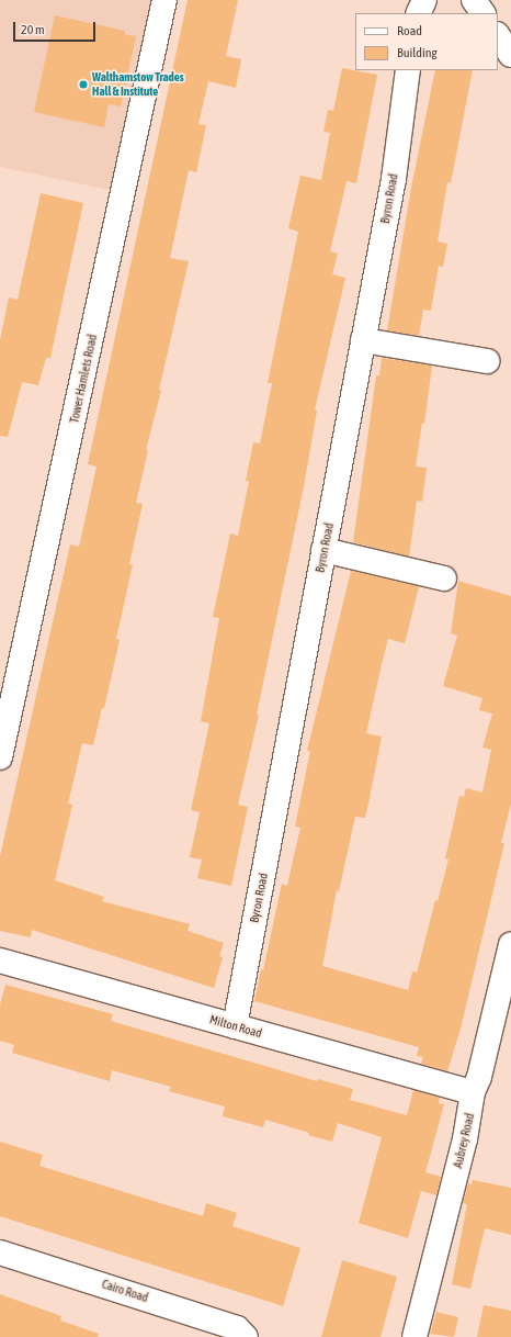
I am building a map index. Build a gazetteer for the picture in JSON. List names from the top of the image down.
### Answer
{
  "streets": {
    "street": [
      "Byron Road",
      "Tower Hamlets Road",
      "Milton Road",
      "Aubrey Road",
      "Cairo Road"
    ]
  },
  "crossings": [
    ["Byron Road", "Milton Road"],
    ["Milton Road", "Aubrey Road"]
  ],
  "places": ["Walthamstow Trades Hall & Institute"],
  "legend": ["Road", "Building"],
  "scale_bar": "20 m"
}
